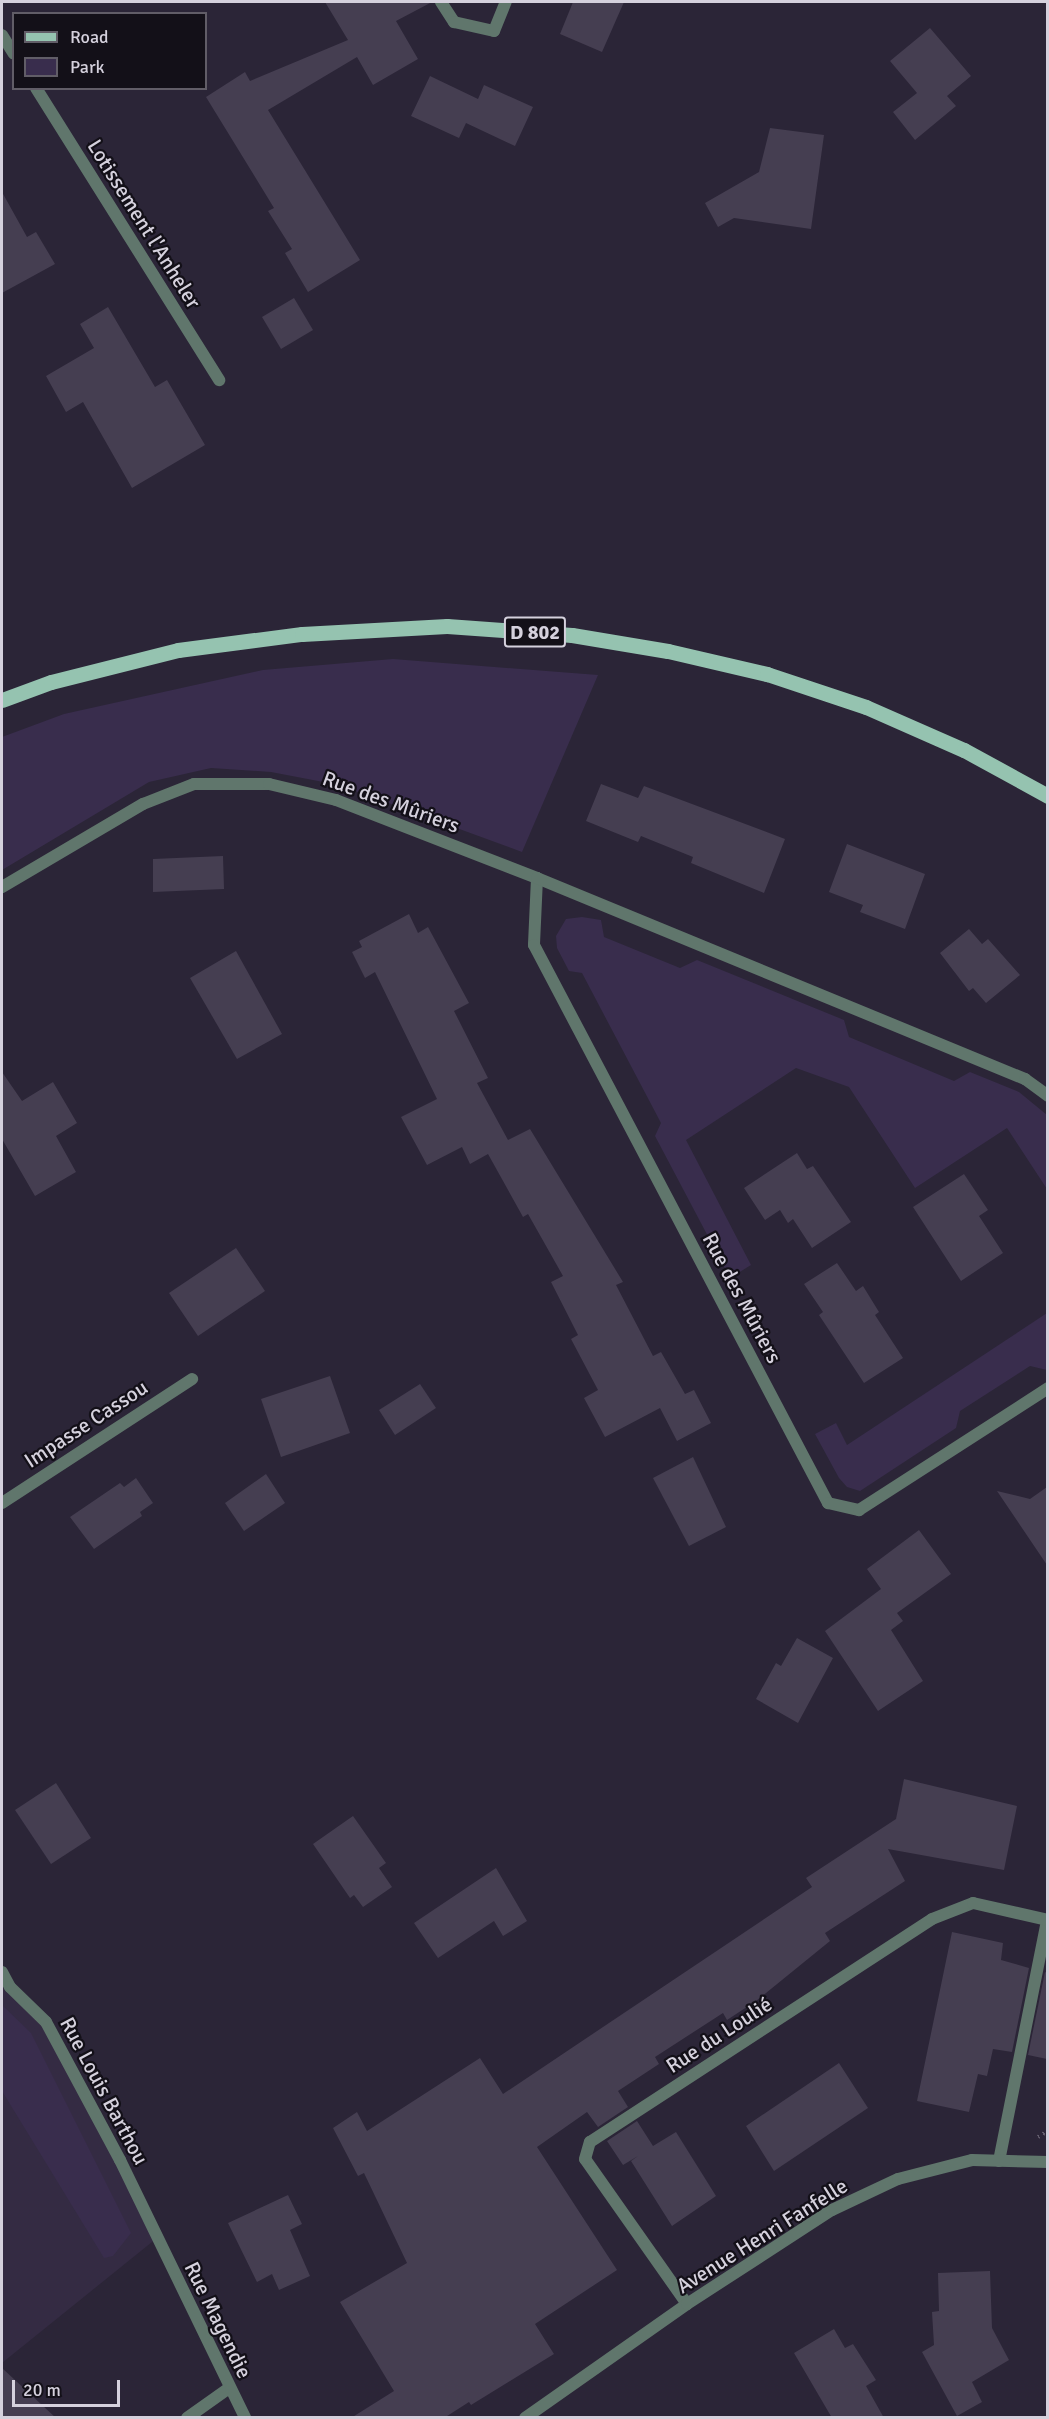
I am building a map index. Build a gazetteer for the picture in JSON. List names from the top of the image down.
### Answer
{
  "streets": {
    "main road": ["D 802"],
    "street": [
      "Lotissement l'Anheler",
      "Rue des Mûriers",
      "Impasse Cassou",
      "Rue du Loulié",
      "Rue Louis Barthou",
      "Avenue Henri Fanfelle",
      "Rue Magendie"
    ]
  },
  "crossings": [
    ["Rue du Loulié", "Avenue Henri Fanfelle"],
    ["Rue Louis Barthou", "Rue Magendie"]
  ],
  "legend": ["Road", "Park"],
  "scale_bar": "20 m"
}
